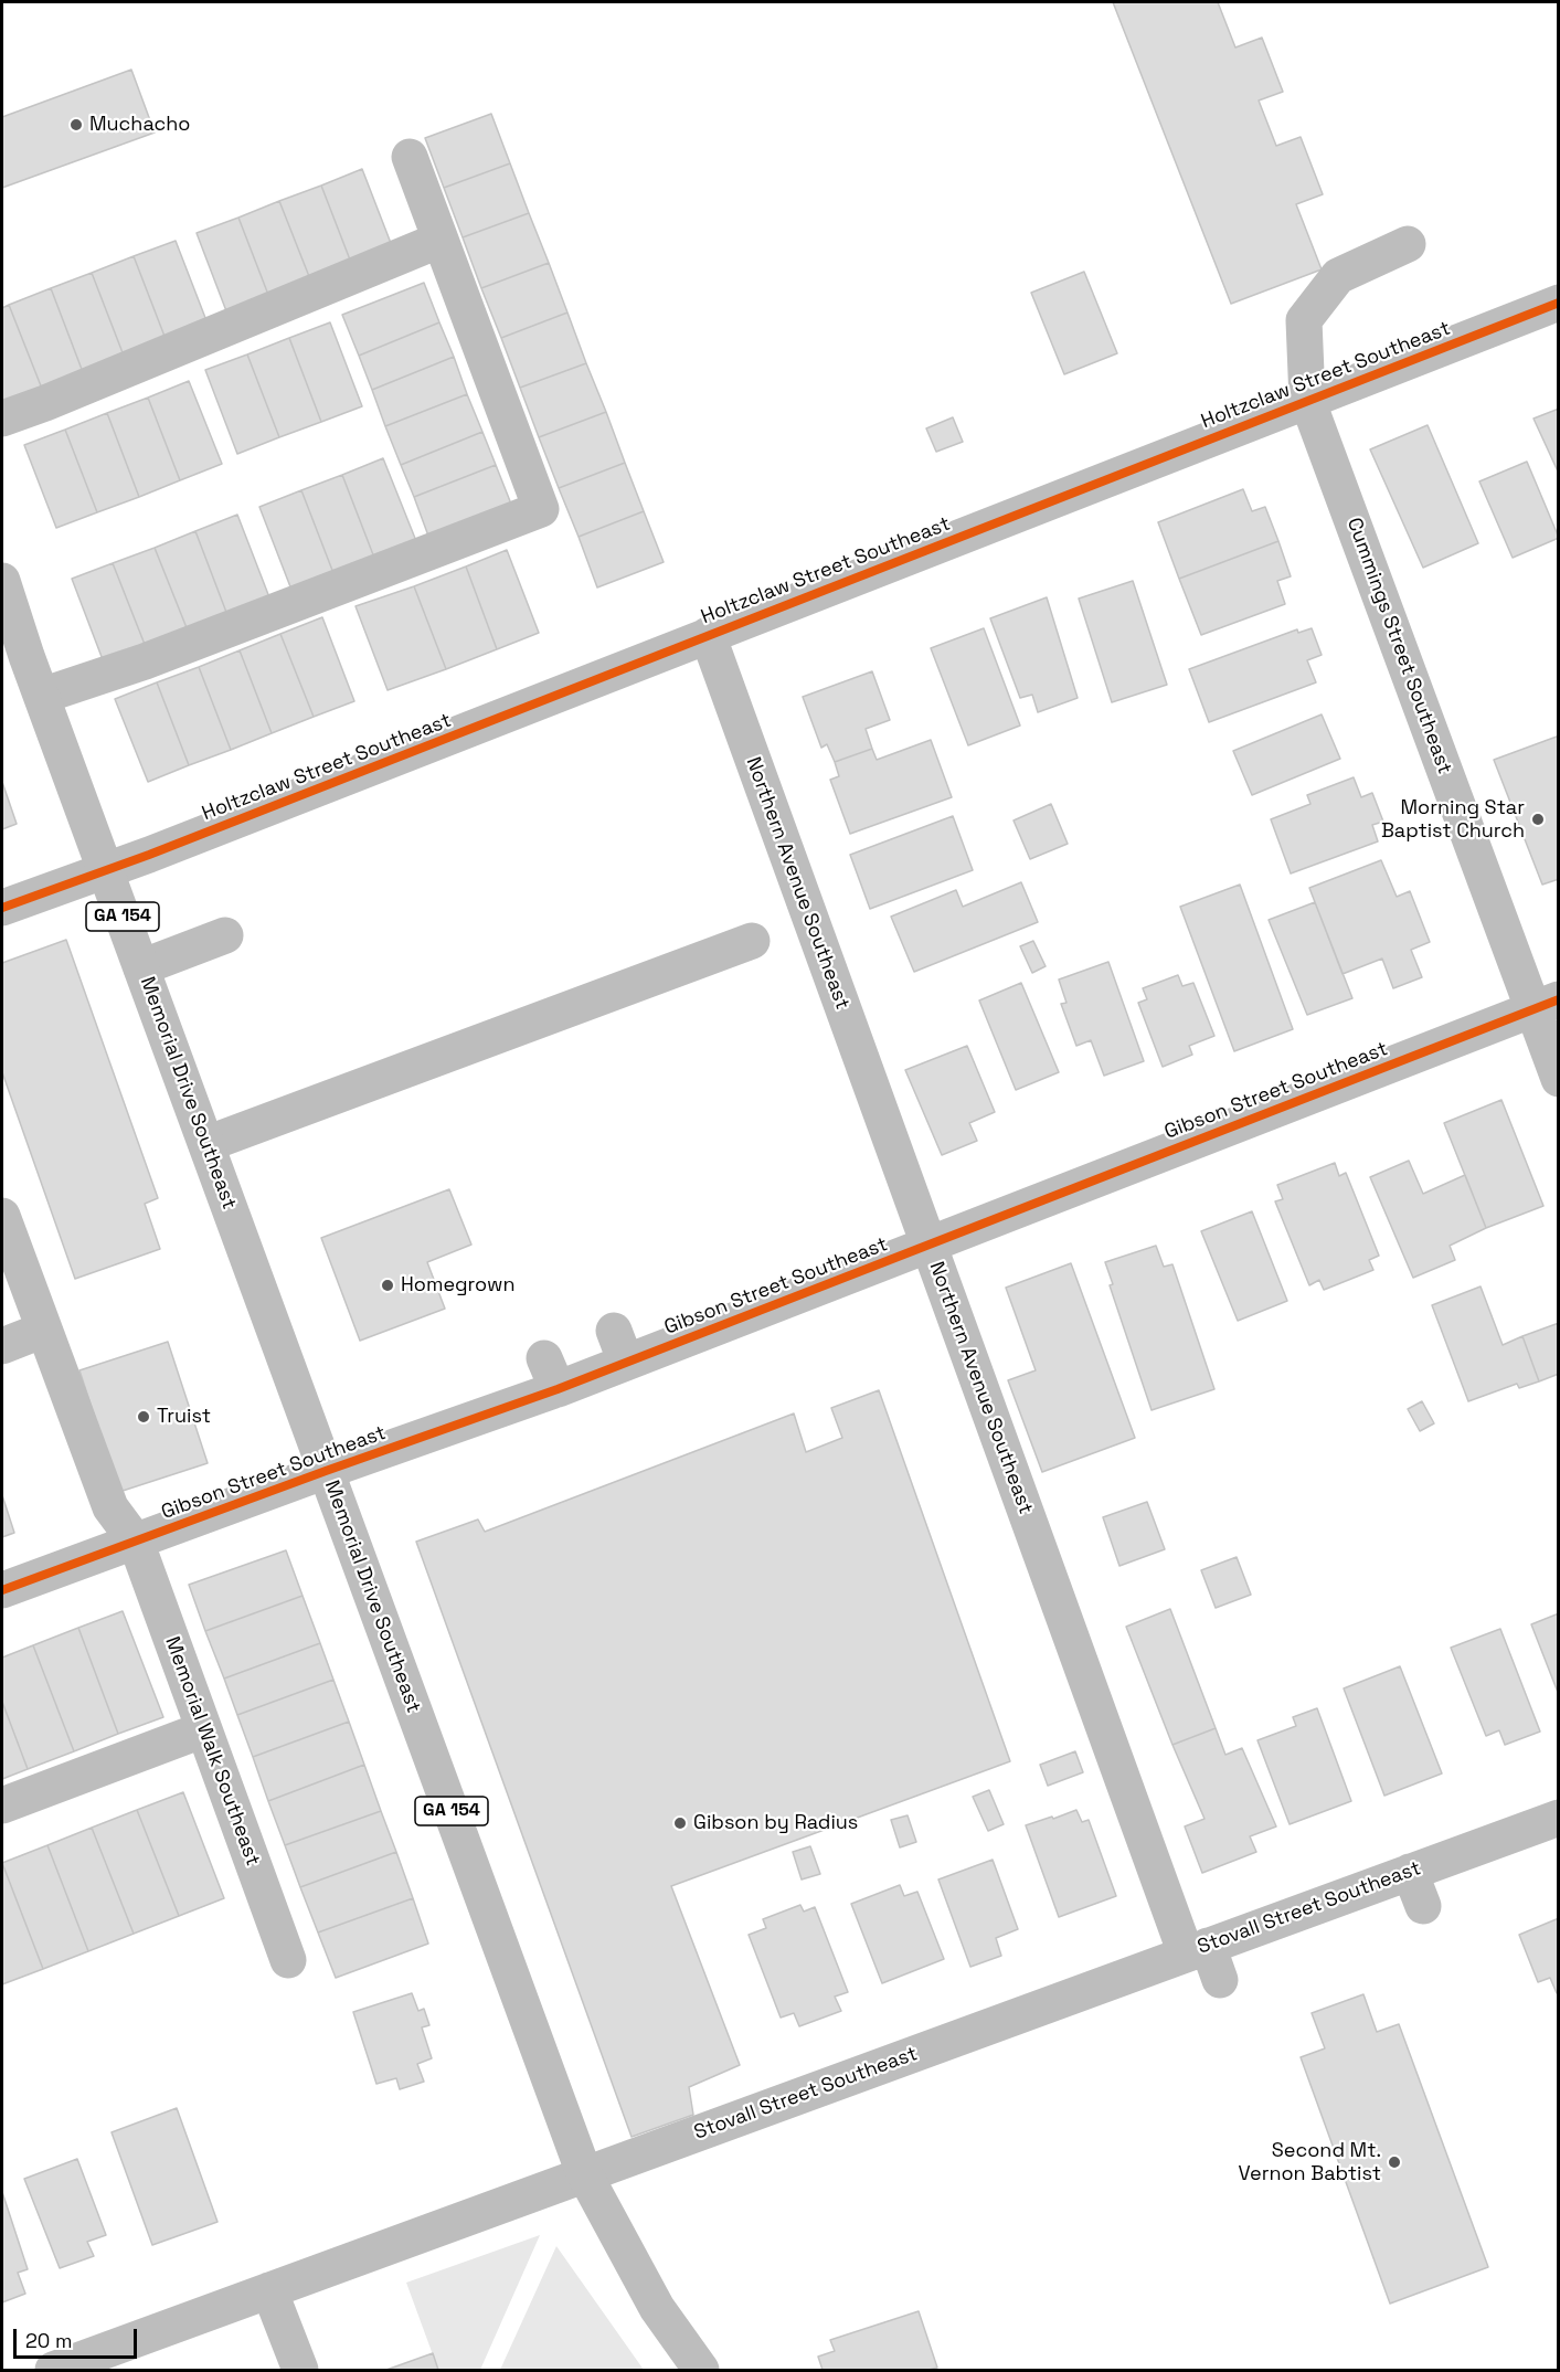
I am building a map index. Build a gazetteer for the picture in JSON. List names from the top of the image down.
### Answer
{
  "streets": {
    "street": [
      "Holtzclaw Street Southeast",
      "Cummings Street Southeast",
      "Northern Avenue Southeast",
      "GA 154",
      "Gibson Street Southeast",
      "Memorial Drive Southeast",
      "Memorial Walk Southeast",
      "Stovall Street Southeast"
    ]
  },
  "crossings": [
    ["Holtzclaw Street Southeast", "Cummings Street Southeast"],
    ["Holtzclaw Street Southeast", "Northern Avenue Southeast"],
    ["Holtzclaw Street Southeast", "Memorial Drive Southeast"],
    ["Cummings Street Southeast", "Gibson Street Southeast"],
    ["Northern Avenue Southeast", "Gibson Street Southeast"],
    ["Northern Avenue Southeast", "Stovall Street Southeast"],
    ["Gibson Street Southeast", "Memorial Drive Southeast"],
    ["Gibson Street Southeast", "Memorial Walk Southeast"],
    ["Memorial Drive Southeast", "Stovall Street Southeast"]
  ],
  "places": [
    "Muchacho",
    "Morning Star Baptist Church",
    "Homegrown",
    "Truist",
    "Gibson by Radius",
    "Second Mt. Vernon Babtist"
  ],
  "scale_bar": "20 m"
}
